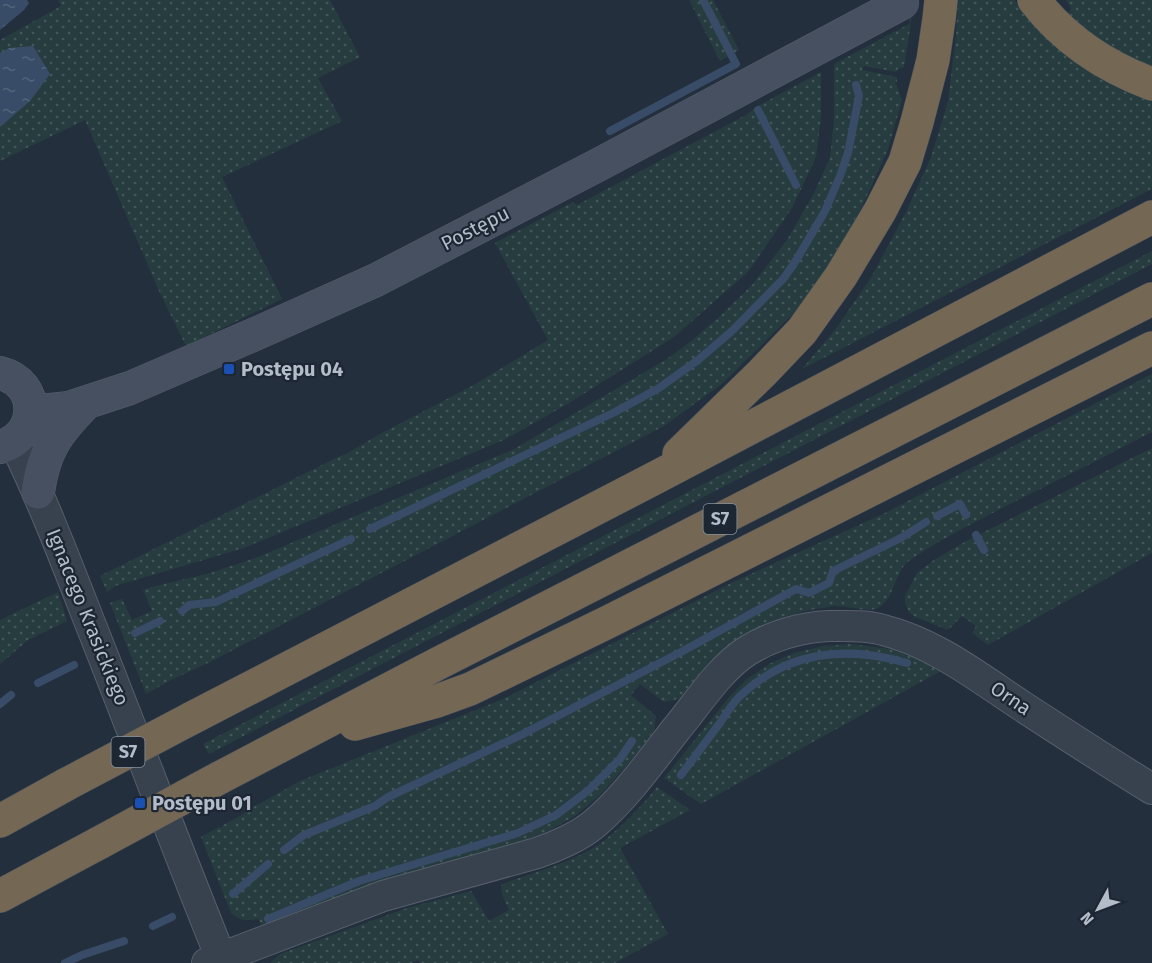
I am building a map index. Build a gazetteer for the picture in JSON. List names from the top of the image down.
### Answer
{
  "streets": {
    "highway": ["S7"],
    "street": ["Postępu", "Ignacego Krasickiego", "Orna"]
  },
  "crossings": [
    ["Ignacego Krasickiego", "Orna"]
  ],
  "places": {
    "transit": ["Postępu 04", "Postępu 01"]
  },
  "north": "bottom left"
}
